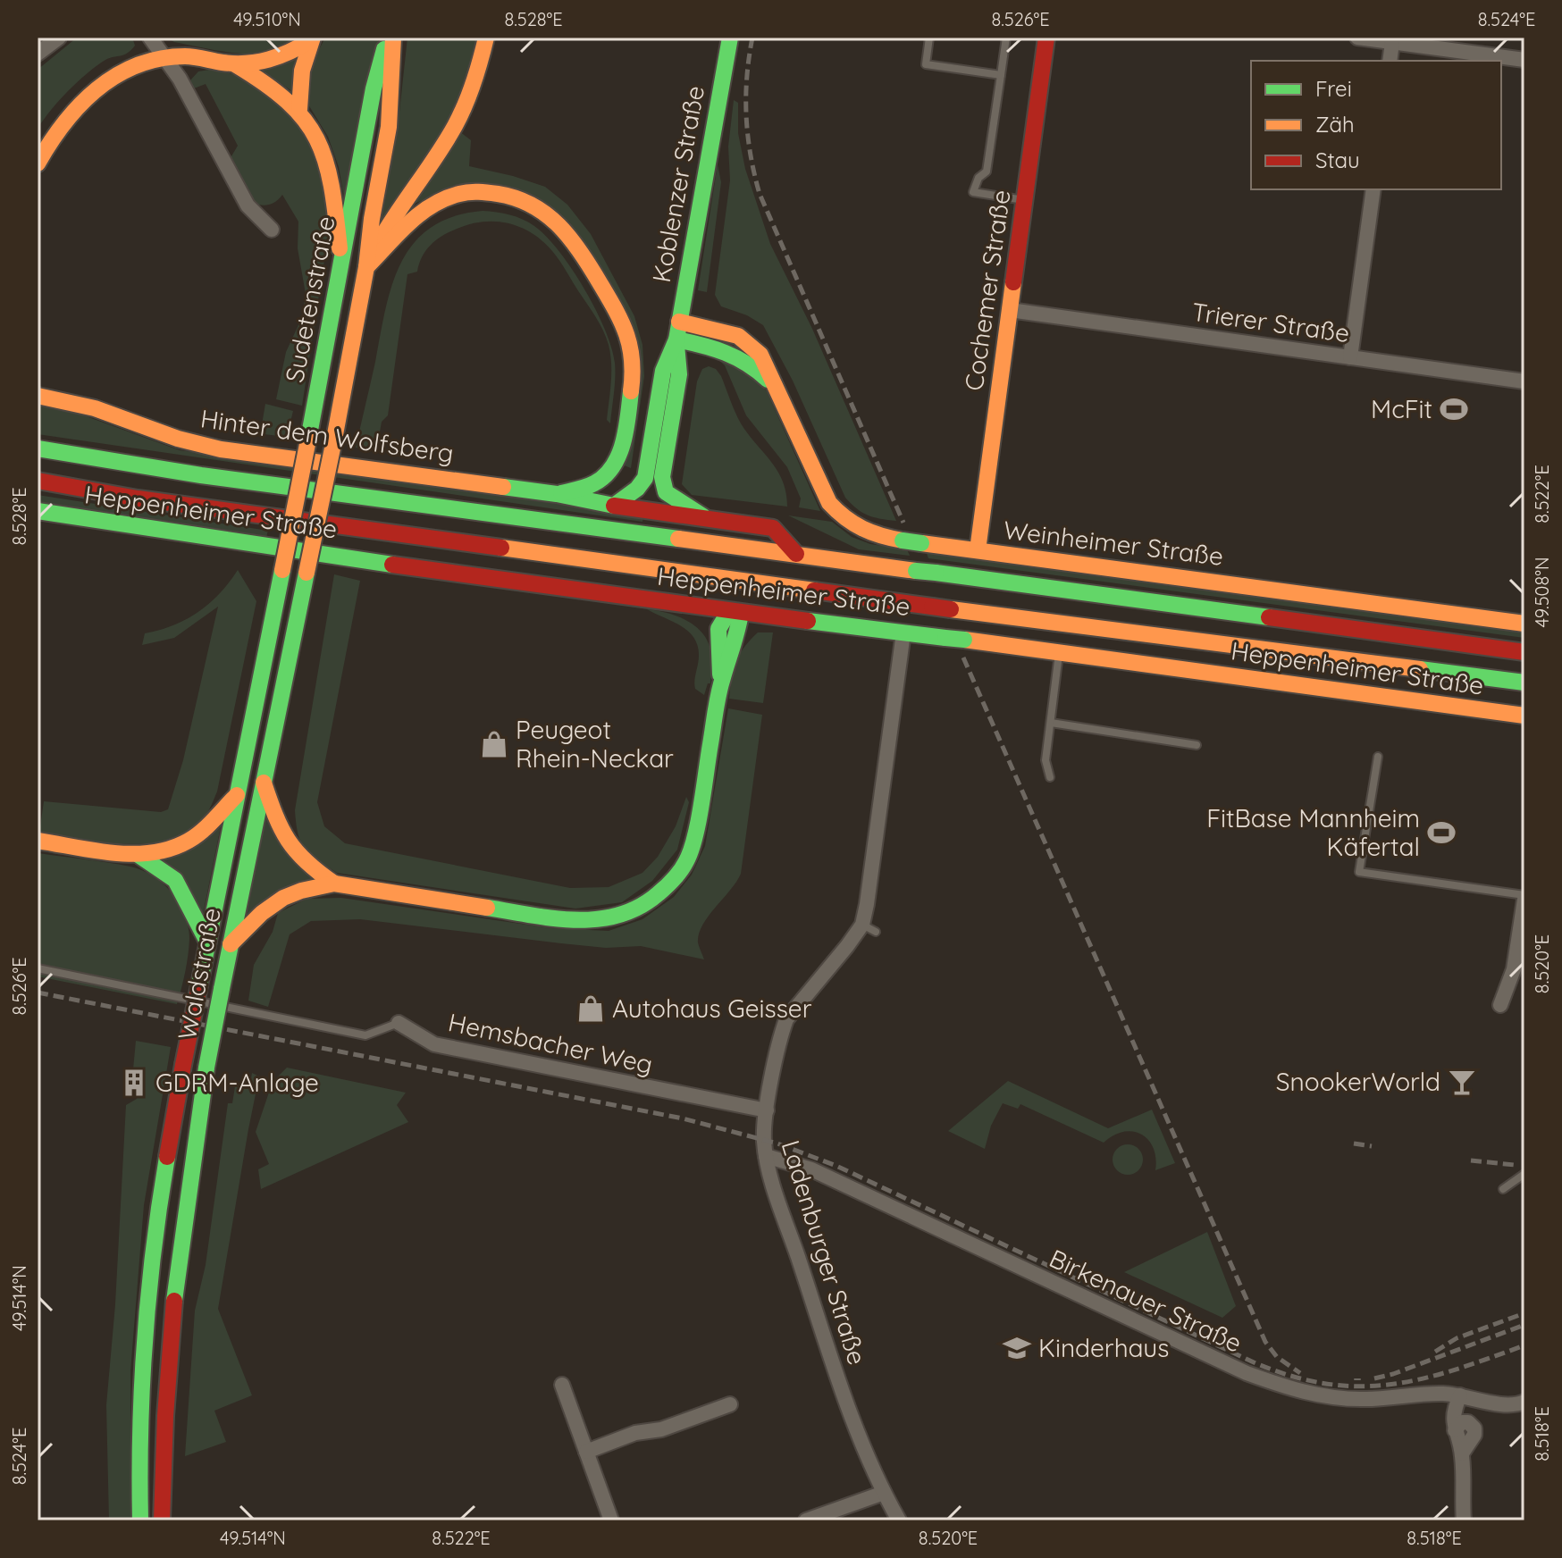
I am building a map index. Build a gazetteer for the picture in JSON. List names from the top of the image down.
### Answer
{
  "streets": {
    "main road": [
      "Koblenzer Straße",
      "Cochemer Straße",
      "Sudetenstraße",
      "Hinter dem Wolfsberg",
      "Heppenheimer Straße",
      "Weinheimer Straße",
      "Waldstraße"
    ],
    "street": [
      "Trierer Straße",
      "Hemsbacher Weg",
      "Ladenburger Straße",
      "Birkenauer Straße"
    ]
  },
  "crossings": [
    ["Koblenzer Straße", "Hinter dem Wolfsberg"],
    ["Koblenzer Straße", "Weinheimer Straße"],
    ["Cochemer Straße", "Trierer Straße"],
    ["Cochemer Straße", "Weinheimer Straße"],
    ["Sudetenstraße", "Waldstraße"],
    ["Heppenheimer Straße", "Ladenburger Straße"],
    ["Hemsbacher Weg", "Ladenburger Straße"],
    ["Ladenburger Straße", "Birkenauer Straße"]
  ],
  "places": {
    "sports": ["McFit", "FitBase Mannheim Käfertal"],
    "shop": ["Peugeot Rhein-Neckar", "Autohaus Geisser"],
    "bar": ["SnookerWorld"],
    "building": ["GDRM-Anlage"],
    "school or university": ["Kinderhaus"]
  },
  "legend": ["Frei", "Zäh", "Stau"],
  "coordinates": [
    "49.510°N",
    "8.528°E",
    "8.526°E",
    "8.524°E",
    "8.522°E",
    "49.508°N",
    "8.520°E",
    "49.514°N",
    "8.518°E"
  ]
}
